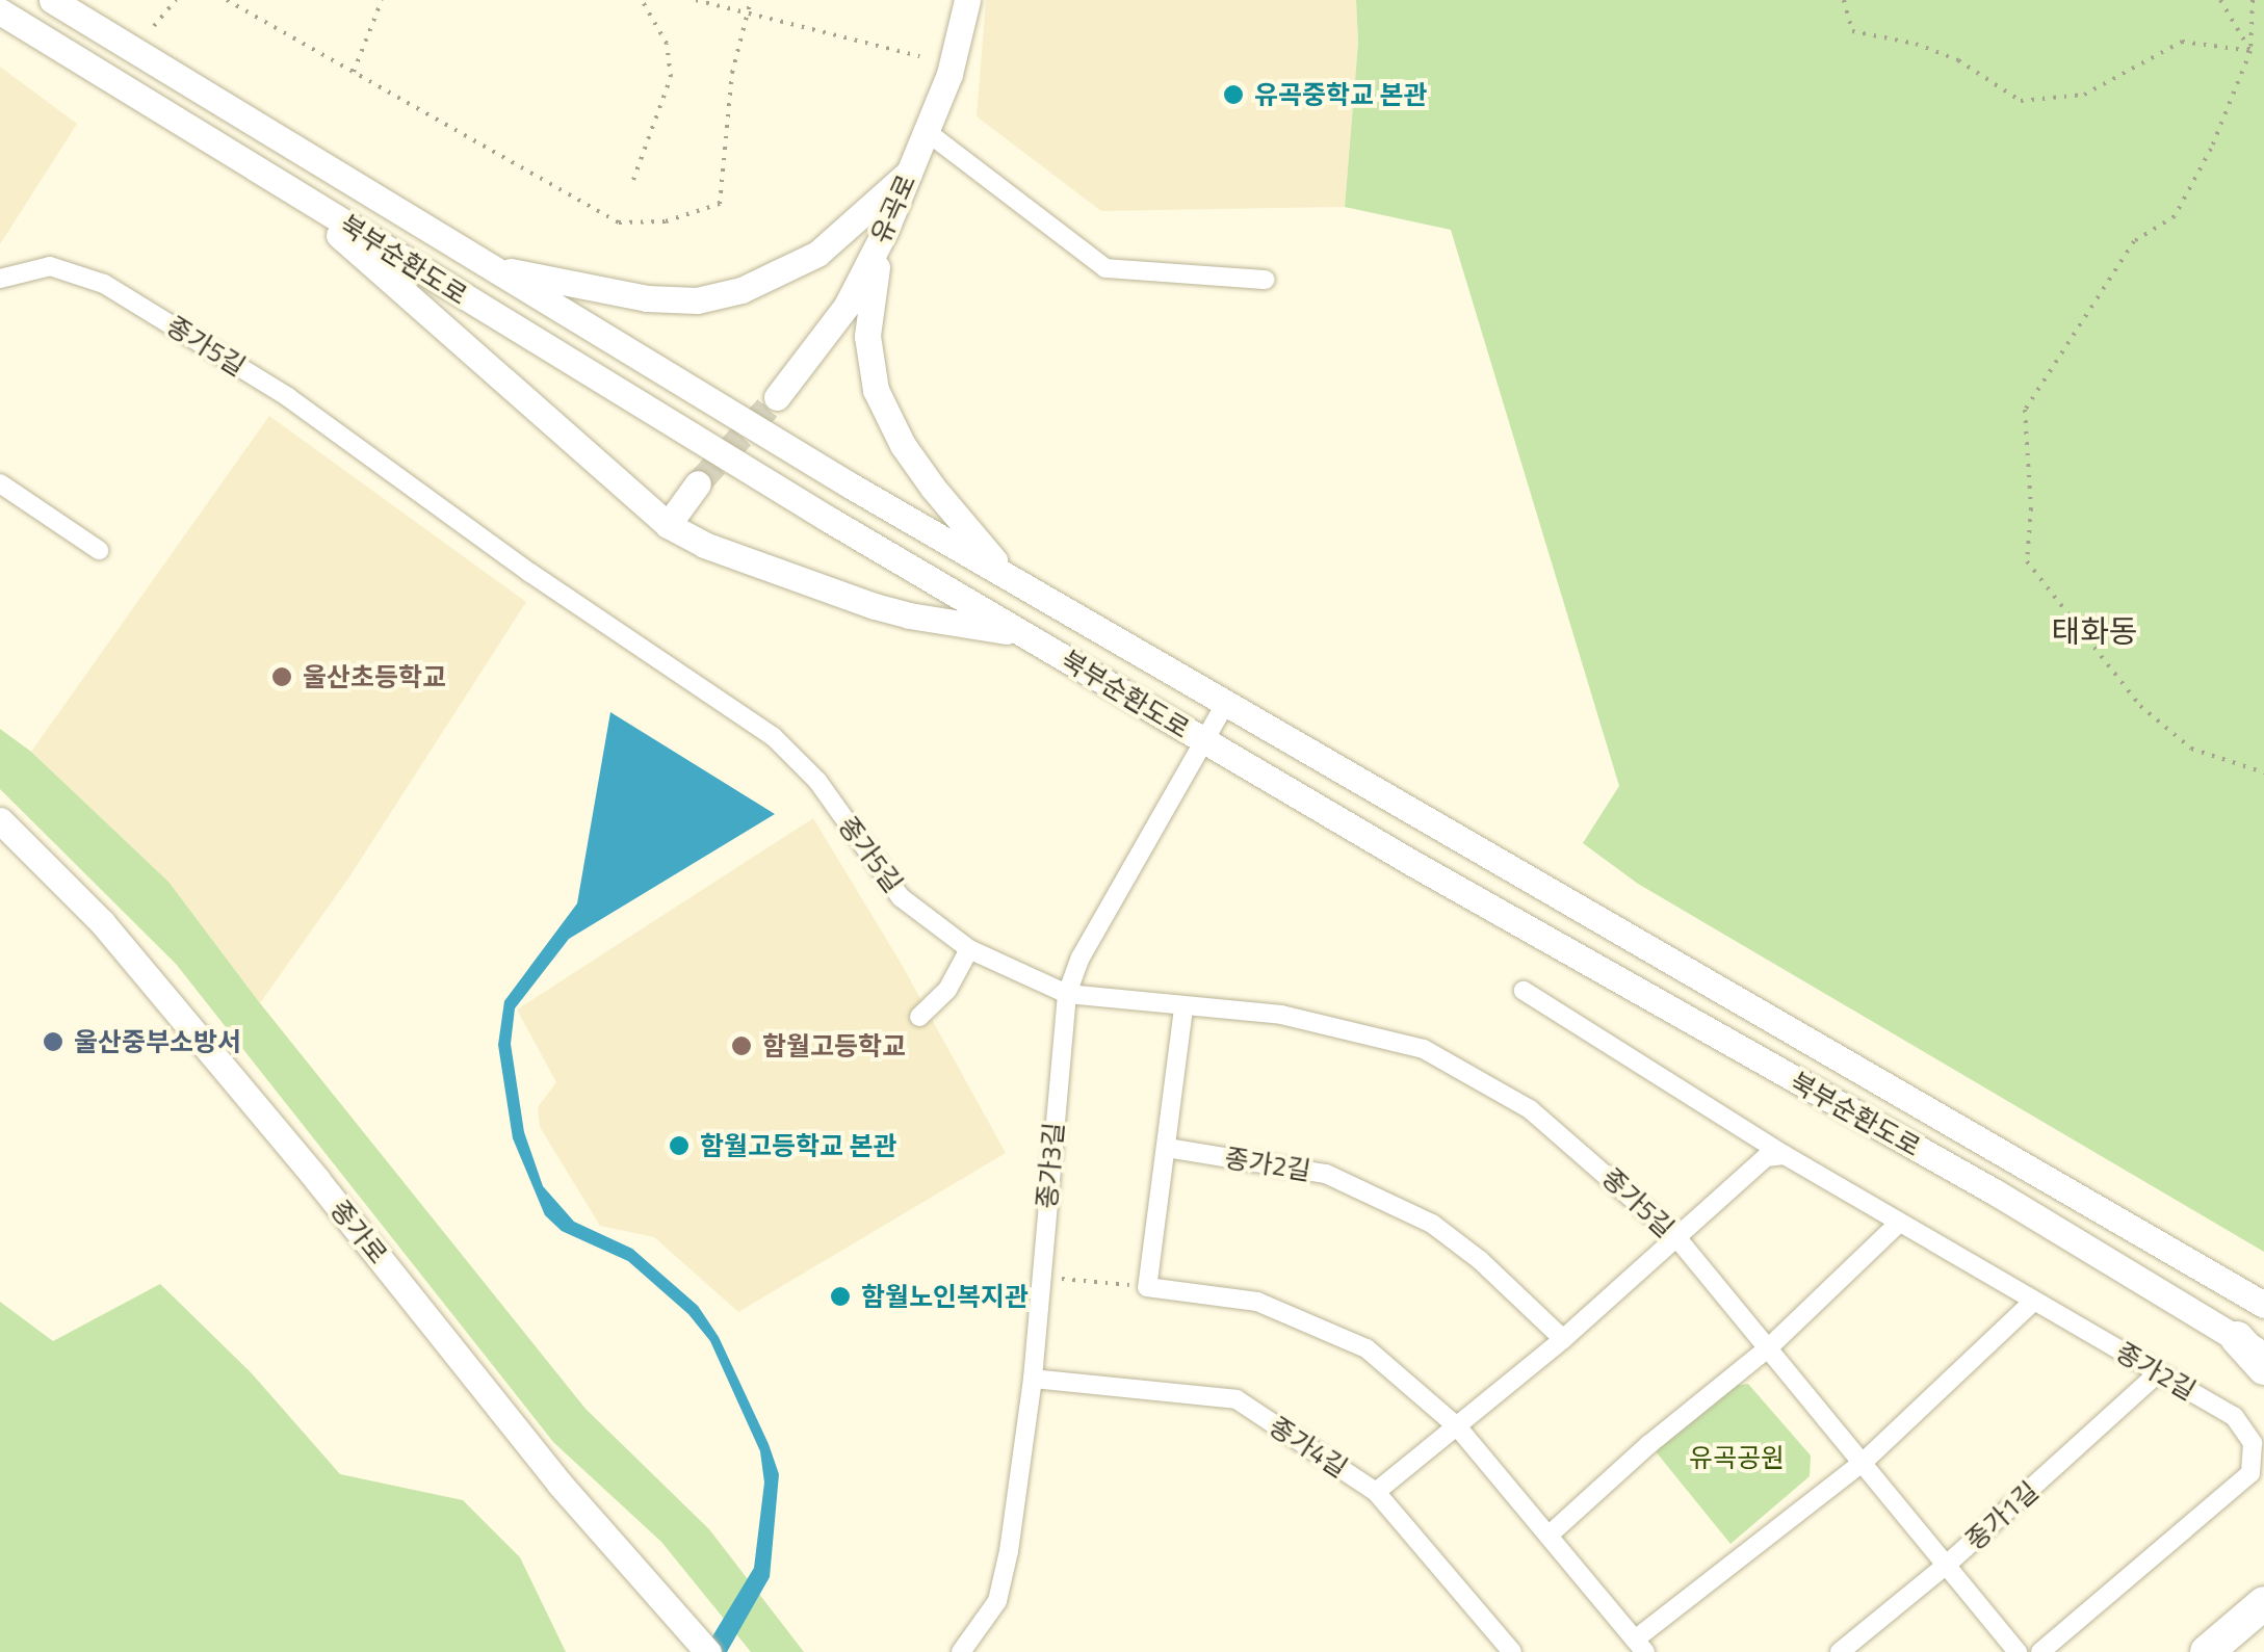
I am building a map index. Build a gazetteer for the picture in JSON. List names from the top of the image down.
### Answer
{
  "streets": {
    "main road": ["유곡로", "북부순환도로", "종가로"],
    "street": [
      "종가5길",
      "종가2길",
      "종가3길",
      "종가4길",
      "종가1길"
    ]
  },
  "crossings": [
    ["북부순환도로", "종가3길"],
    ["종가5길", "종가3길"],
    ["종가5길", "종가1길"],
    ["종가2길", "종가1길"],
    ["종가3길", "종가4길"]
  ],
  "districts": ["태화동"],
  "parks": ["유곡공원"],
  "places": [
    "유곡중학교 본관",
    "울산초등학교",
    "울산중부소방서",
    "함월고등학교",
    "함월고등학교 본관",
    "함월노인복지관"
  ]
}
